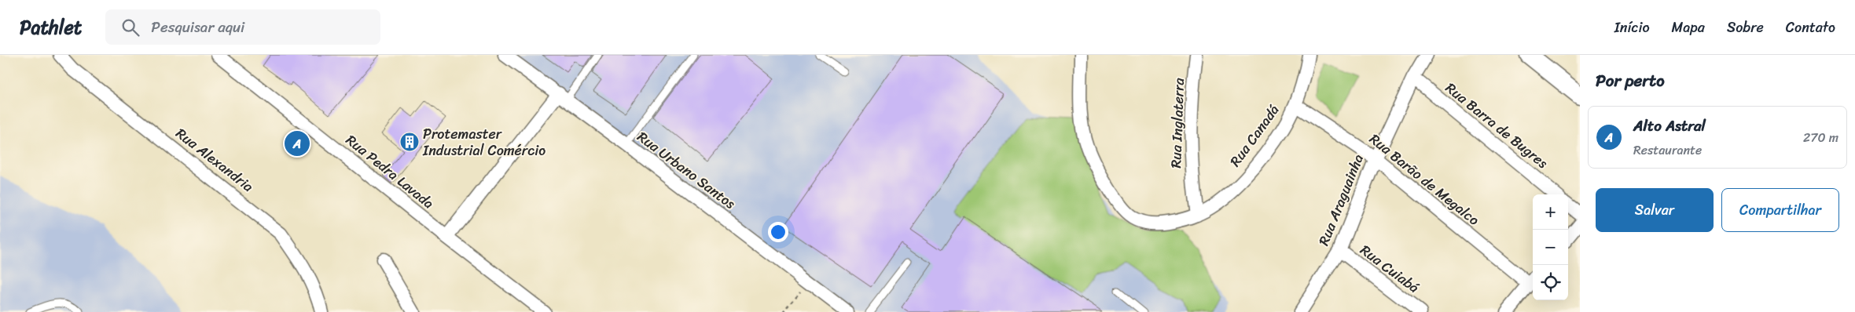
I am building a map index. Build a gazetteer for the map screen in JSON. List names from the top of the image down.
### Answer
{
  "streets": {
    "street": [
      "Rua Inglaterra",
      "Rua Barra de Bugres",
      "Rua Canadá",
      "Rua Alexandria",
      "Rua Urbano Santos",
      "Rua Pedra Lavada",
      "Rua Barão de Megalco",
      "Rua Araguainha",
      "Rua Cuiabá"
    ]
  },
  "crossings": [
    ["Rua Inglaterra", "Rua Canadá"],
    ["Rua Barra de Bugres", "Rua Araguainha"],
    ["Rua Canadá", "Rua Barão de Megalco"],
    ["Rua Barão de Megalco", "Rua Araguainha"],
    ["Rua Araguainha", "Rua Cuiabá"]
  ],
  "places": {
    "building": ["Protemaster Industrial Comércio"]
  },
  "page": {
    "header": "Pathlet",
    "search": "Pesquisar aqui",
    "nav": [
      "Início",
      "Mapa",
      "Sobre",
      "Contato"
    ],
    "heading": "Por perto",
    "list": [
      {
        "mark": "A",
        "name": "Alto Astral",
        "note": "Restaurante",
        "value": "270 m"
      }
    ],
    "pins": "A",
    "buttons": ["Salvar", "Compartilhar"],
    "map_buttons": ["+", "−"]
  }
}
